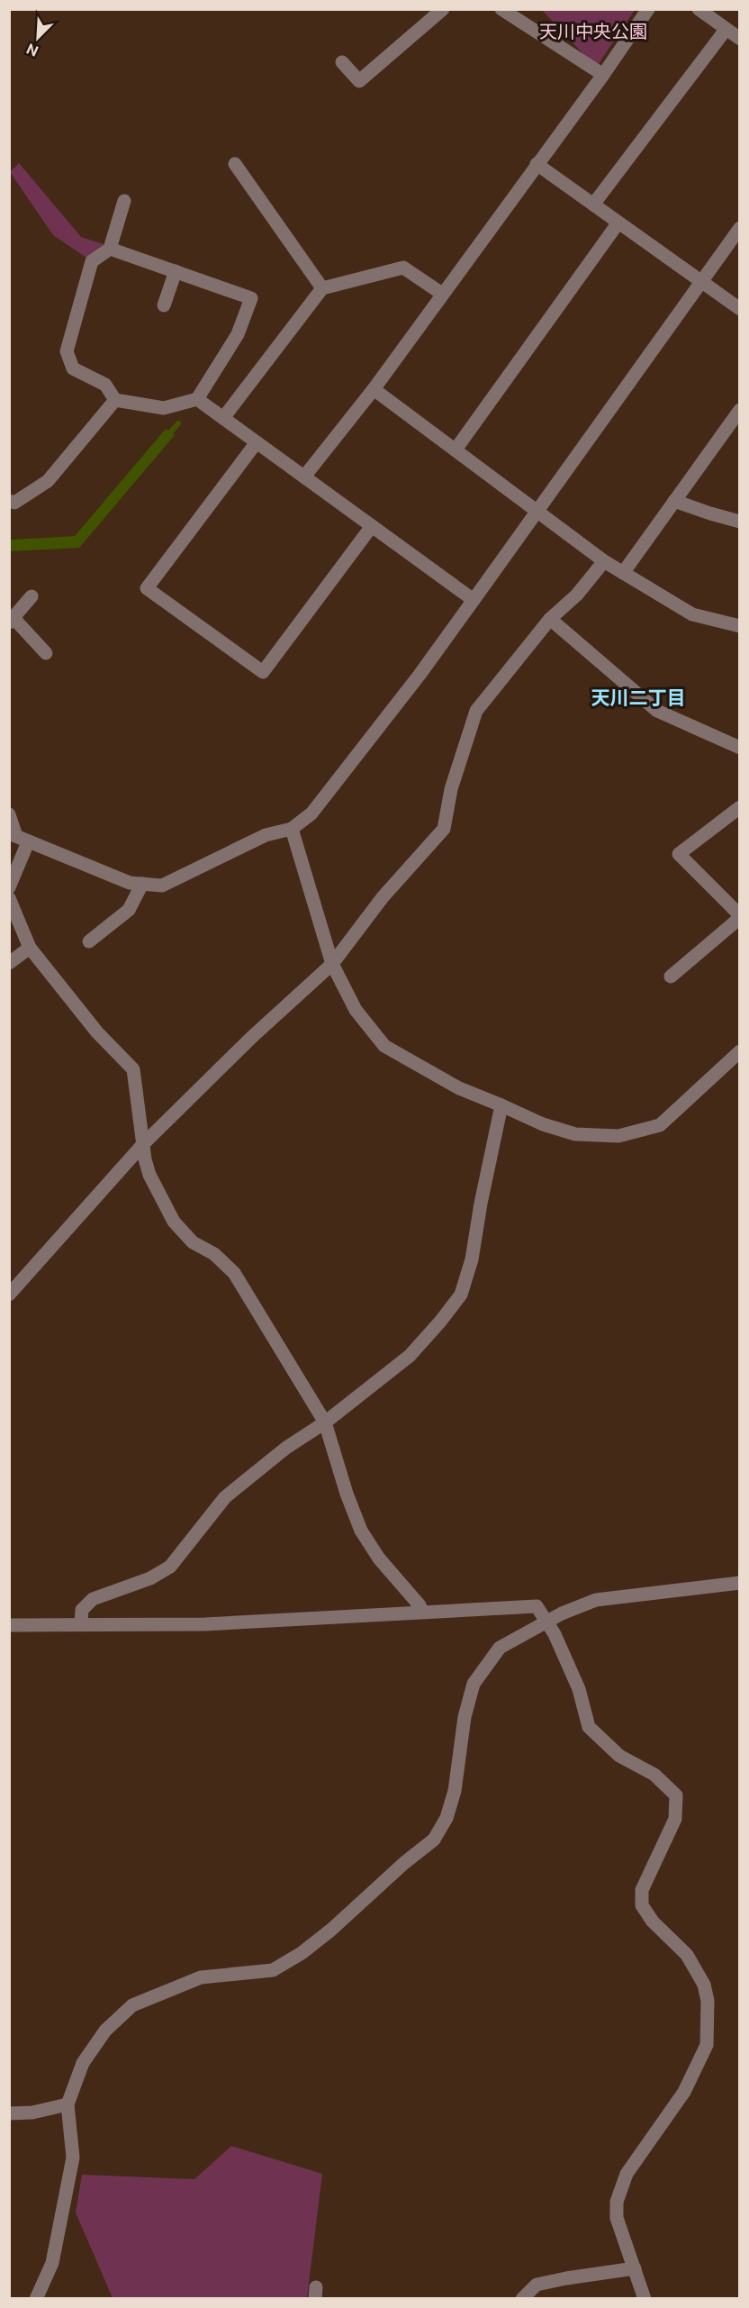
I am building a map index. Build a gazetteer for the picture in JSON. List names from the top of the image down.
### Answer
{
  "districts": ["天川二丁目"],
  "parks": ["天川中央公園"],
  "north": "bottom left"
}
